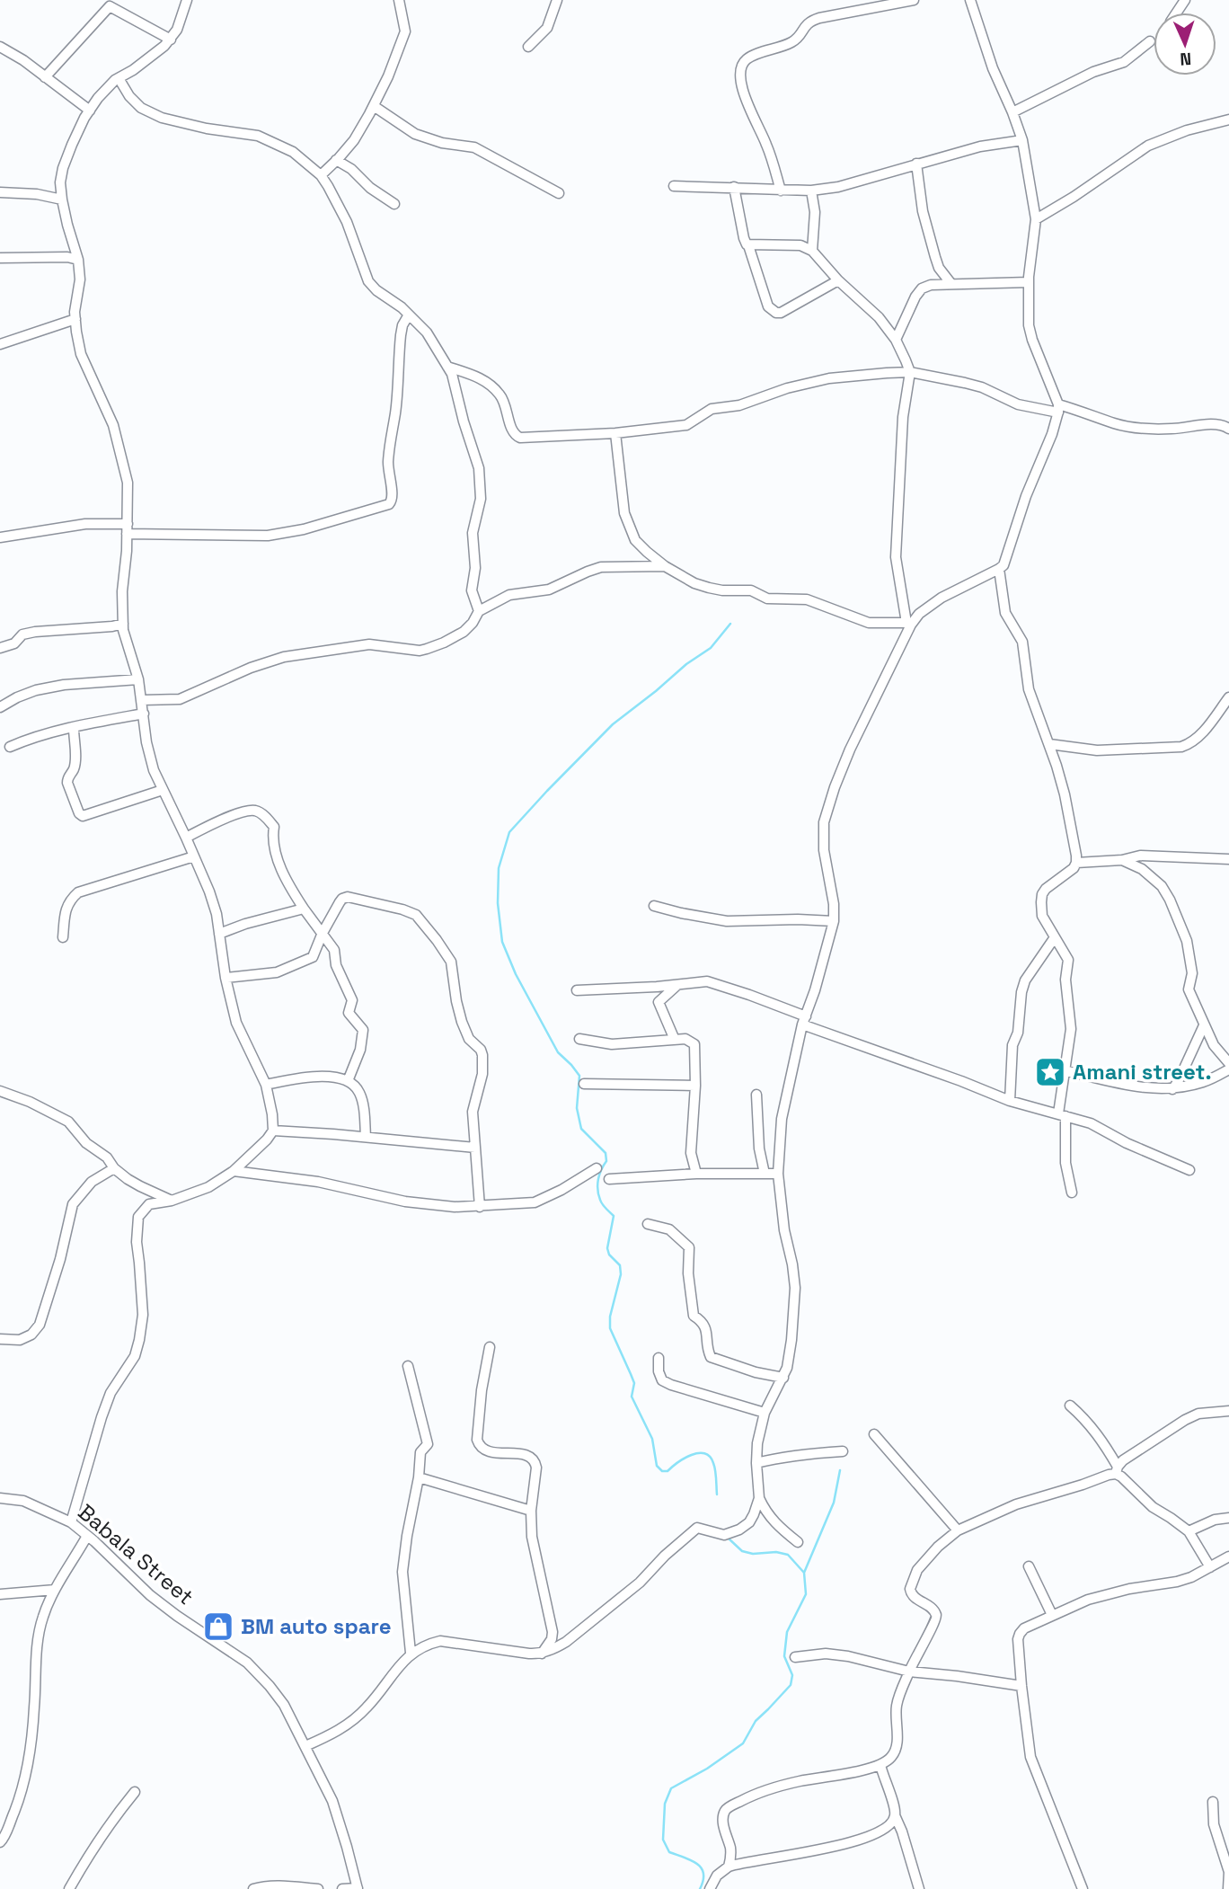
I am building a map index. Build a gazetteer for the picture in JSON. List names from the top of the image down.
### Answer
{
  "streets": {
    "street": ["Babala Street"]
  },
  "places": {
    "place": ["Amani street."],
    "shop": ["BM auto spare"]
  },
  "north": "bottom"
}
